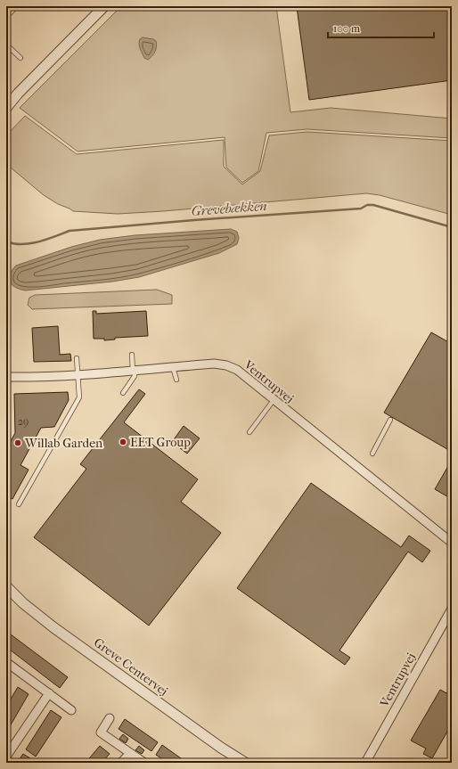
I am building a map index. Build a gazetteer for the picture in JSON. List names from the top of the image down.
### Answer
{
  "streets": {
    "street": ["Ventrupvej", "Greve Centervej"]
  },
  "water": ["Grevebækken"],
  "places": ["EET Group", "Willab Garden"],
  "house_numbers": ["29"],
  "scale_bar": "100 m"
}
